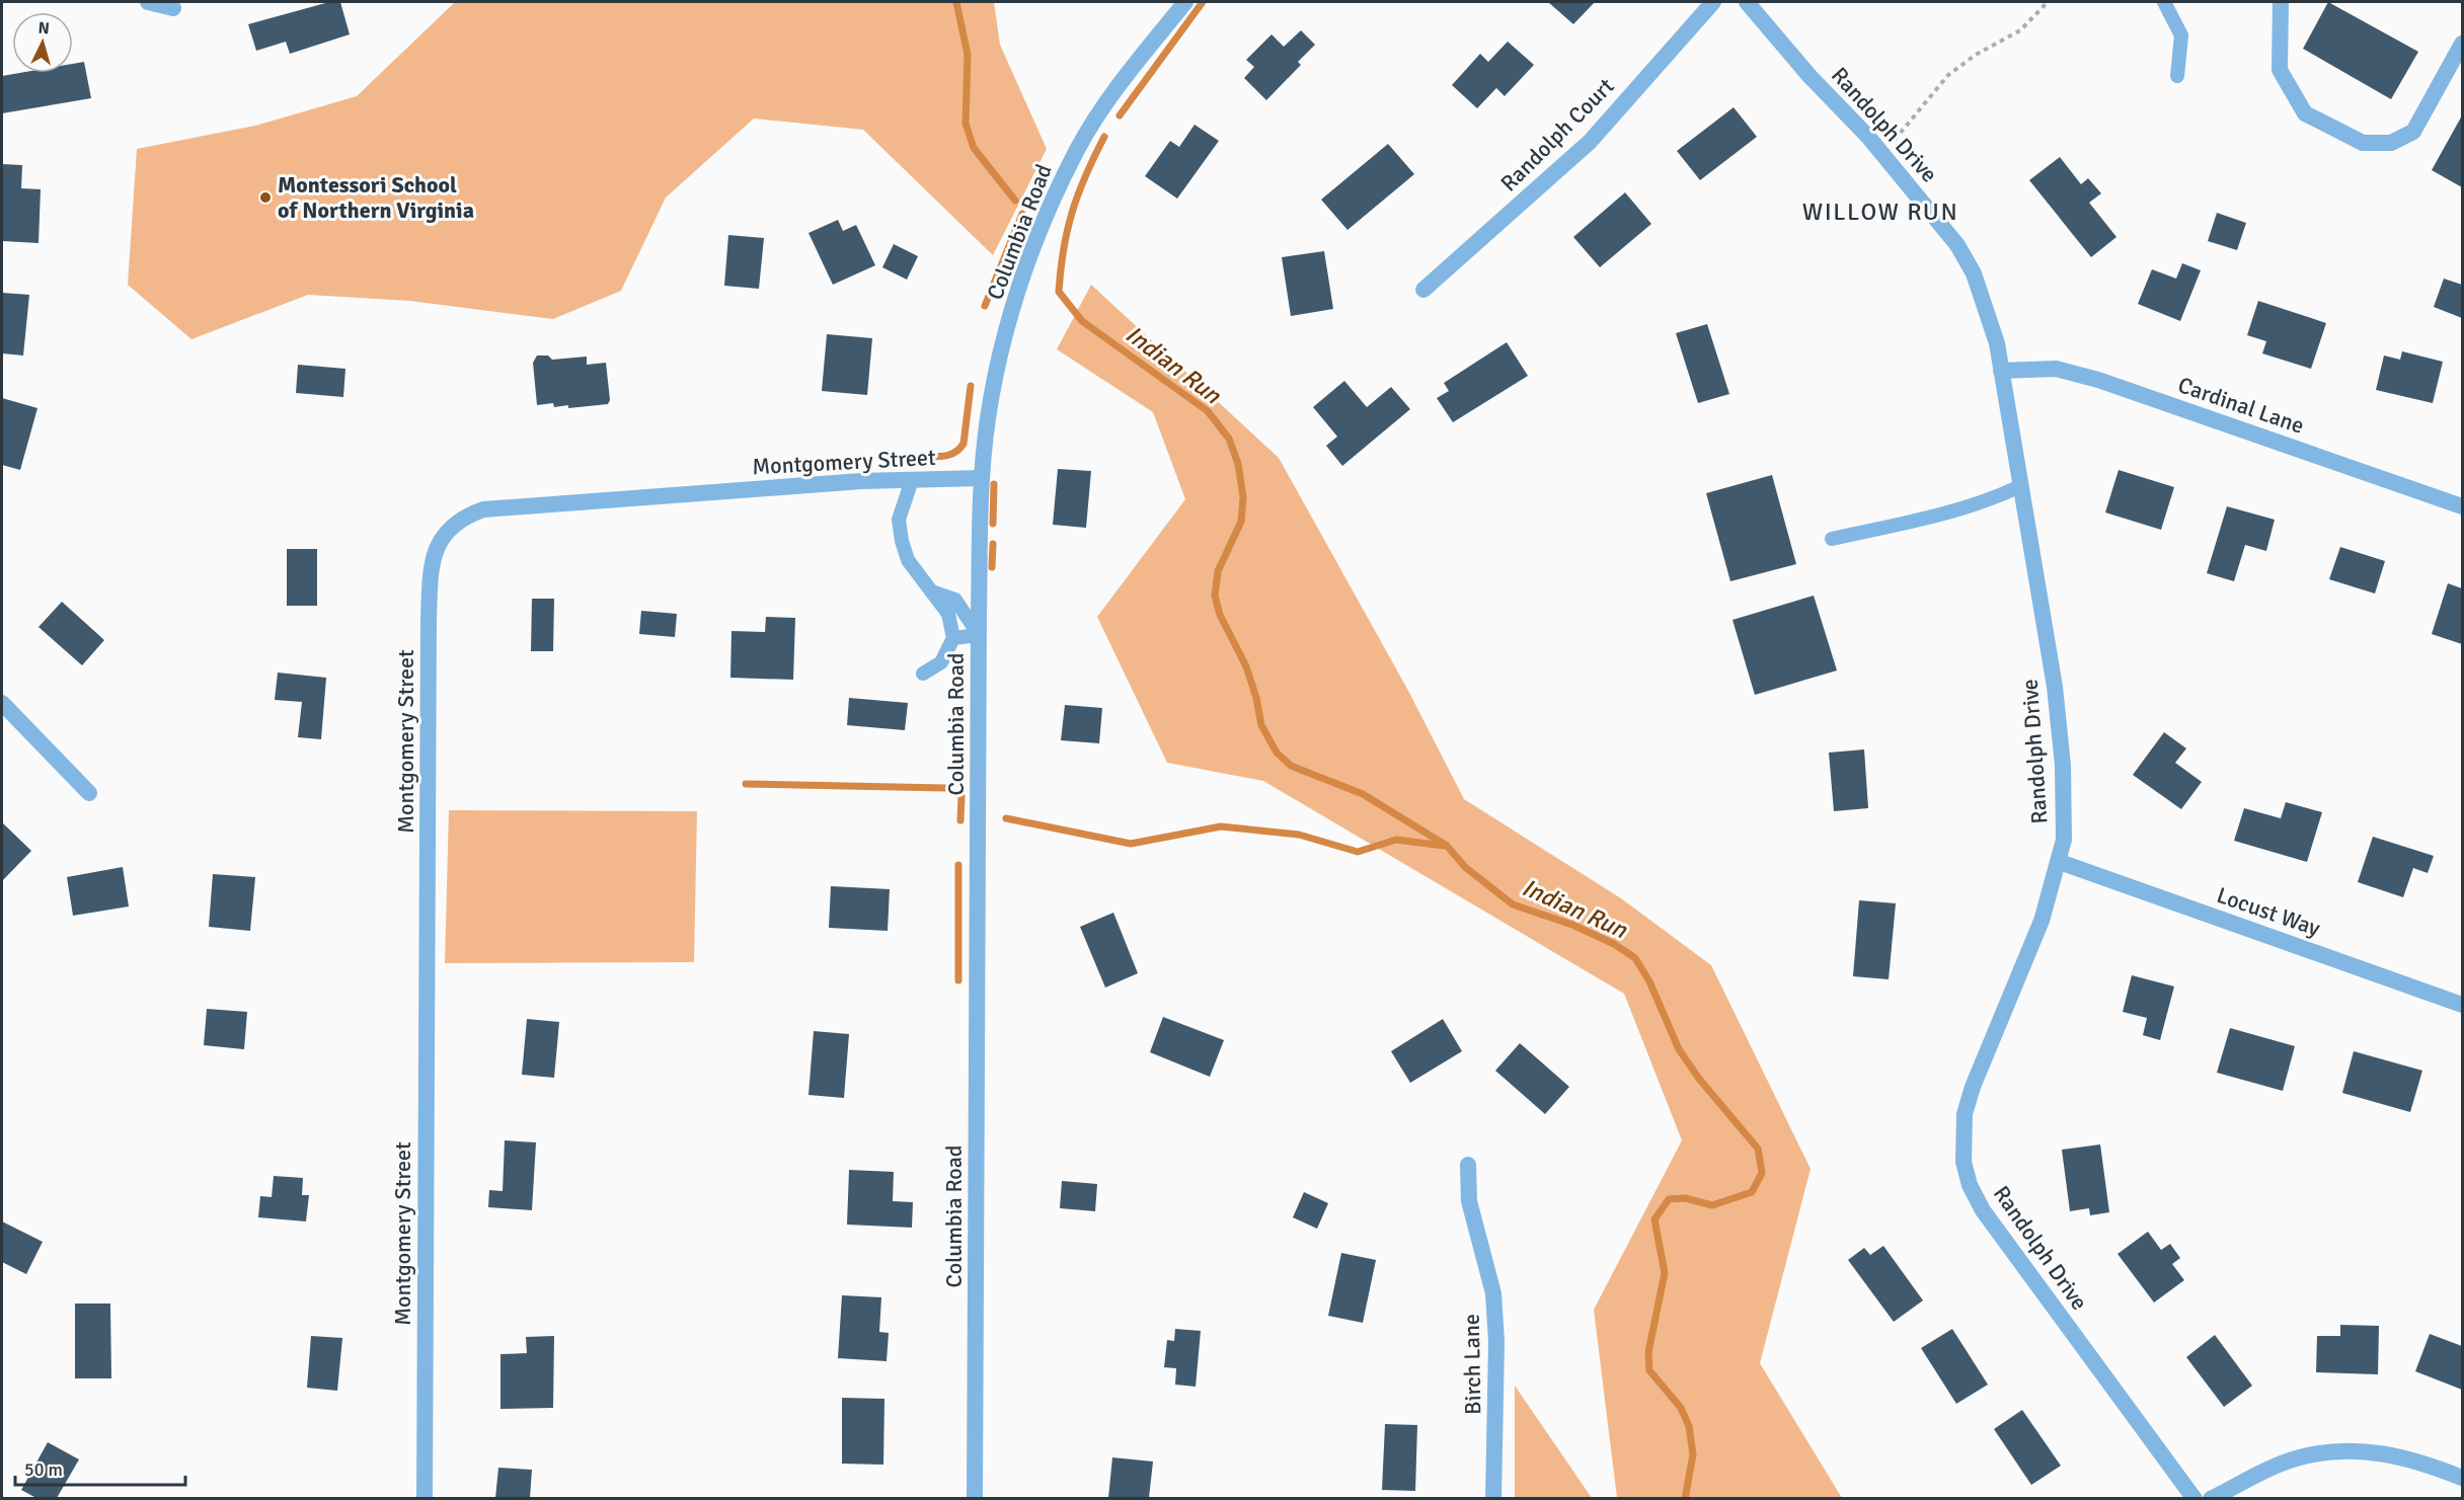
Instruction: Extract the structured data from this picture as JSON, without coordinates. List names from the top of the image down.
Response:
{
  "streets": {
    "street": [
      "Randolph Drive",
      "Randolph Court",
      "Columbia Road",
      "Cardinal Lane",
      "Montgomery Street",
      "Locust Way",
      "Birch Lane"
    ]
  },
  "crossings": [
    ["Randolph Drive", "Cardinal Lane"],
    ["Randolph Drive", "Locust Way"],
    ["Columbia Road", "Montgomery Street"]
  ],
  "districts": ["WILLOW RUN"],
  "water": ["Indian Run"],
  "places": ["Montessori School of Northern Virginia"],
  "scale_bar": "50 m",
  "north": "top"
}
